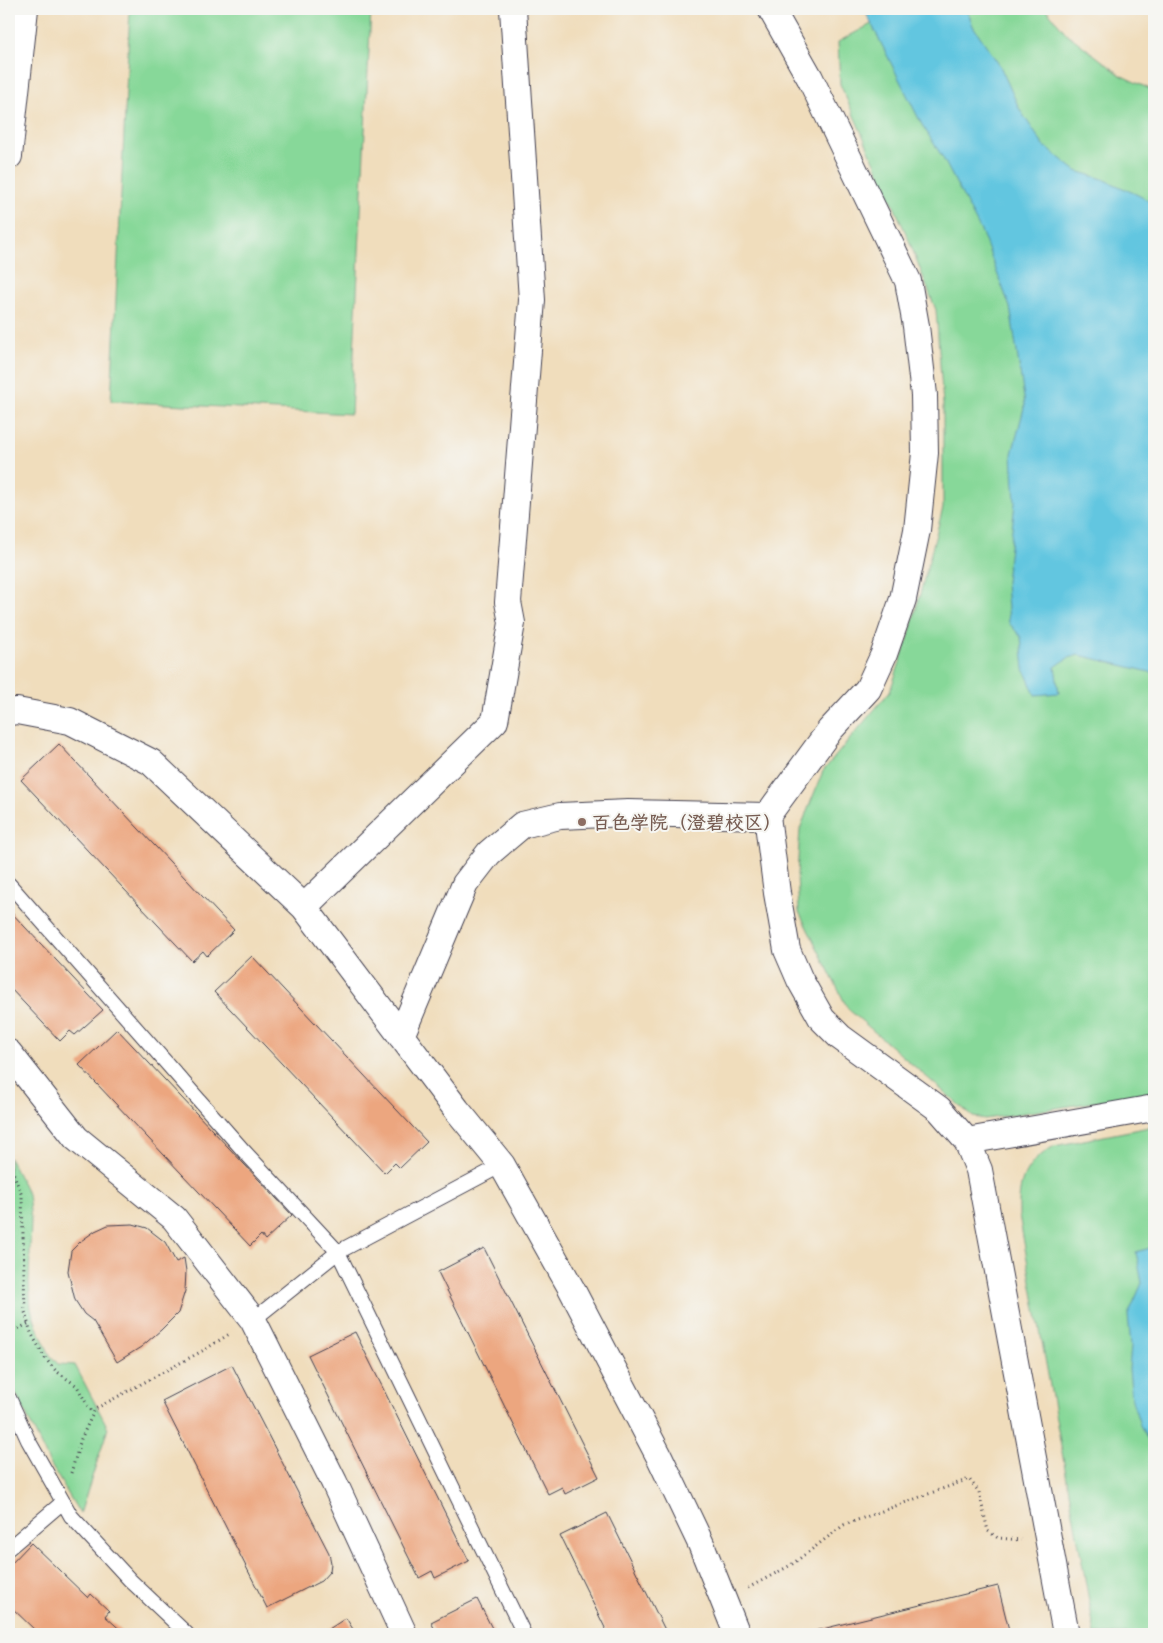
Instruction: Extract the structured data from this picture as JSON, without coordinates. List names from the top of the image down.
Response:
{
  "places": ["百色学院（澄碧校区）"]
}
